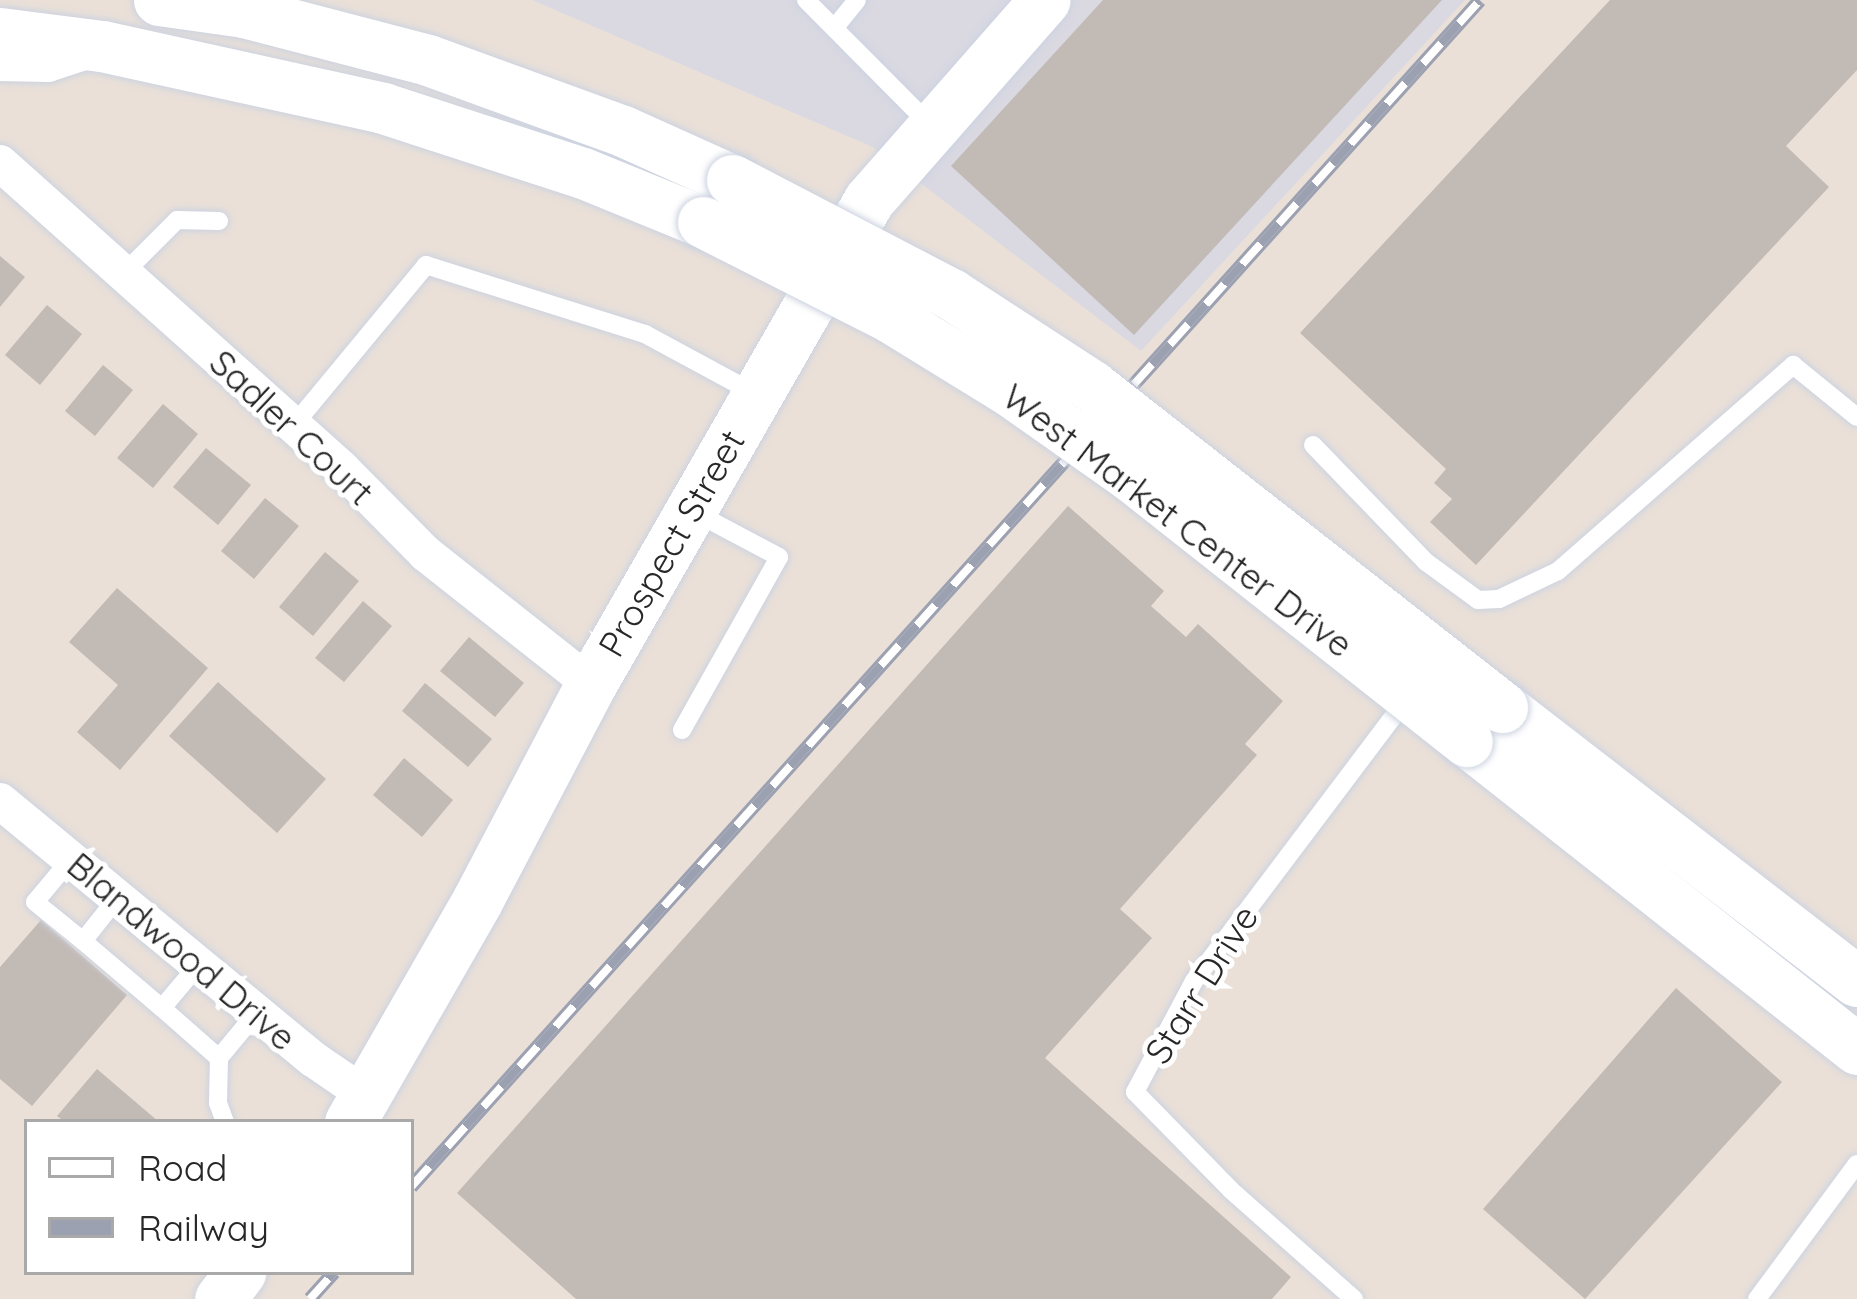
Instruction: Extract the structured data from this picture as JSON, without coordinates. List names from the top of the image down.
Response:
{
  "streets": {
    "main road": ["West Market Center Drive", "Prospect Street"],
    "street": ["Sadler Court", "Blandwood Drive"],
    "lane": ["Starr Drive"]
  },
  "crossings": [
    ["Sadler Court", "Prospect Street"],
    ["West Market Center Drive", "Starr Drive"],
    ["Prospect Street", "Blandwood Drive"]
  ],
  "legend": ["Road", "Railway"]
}
